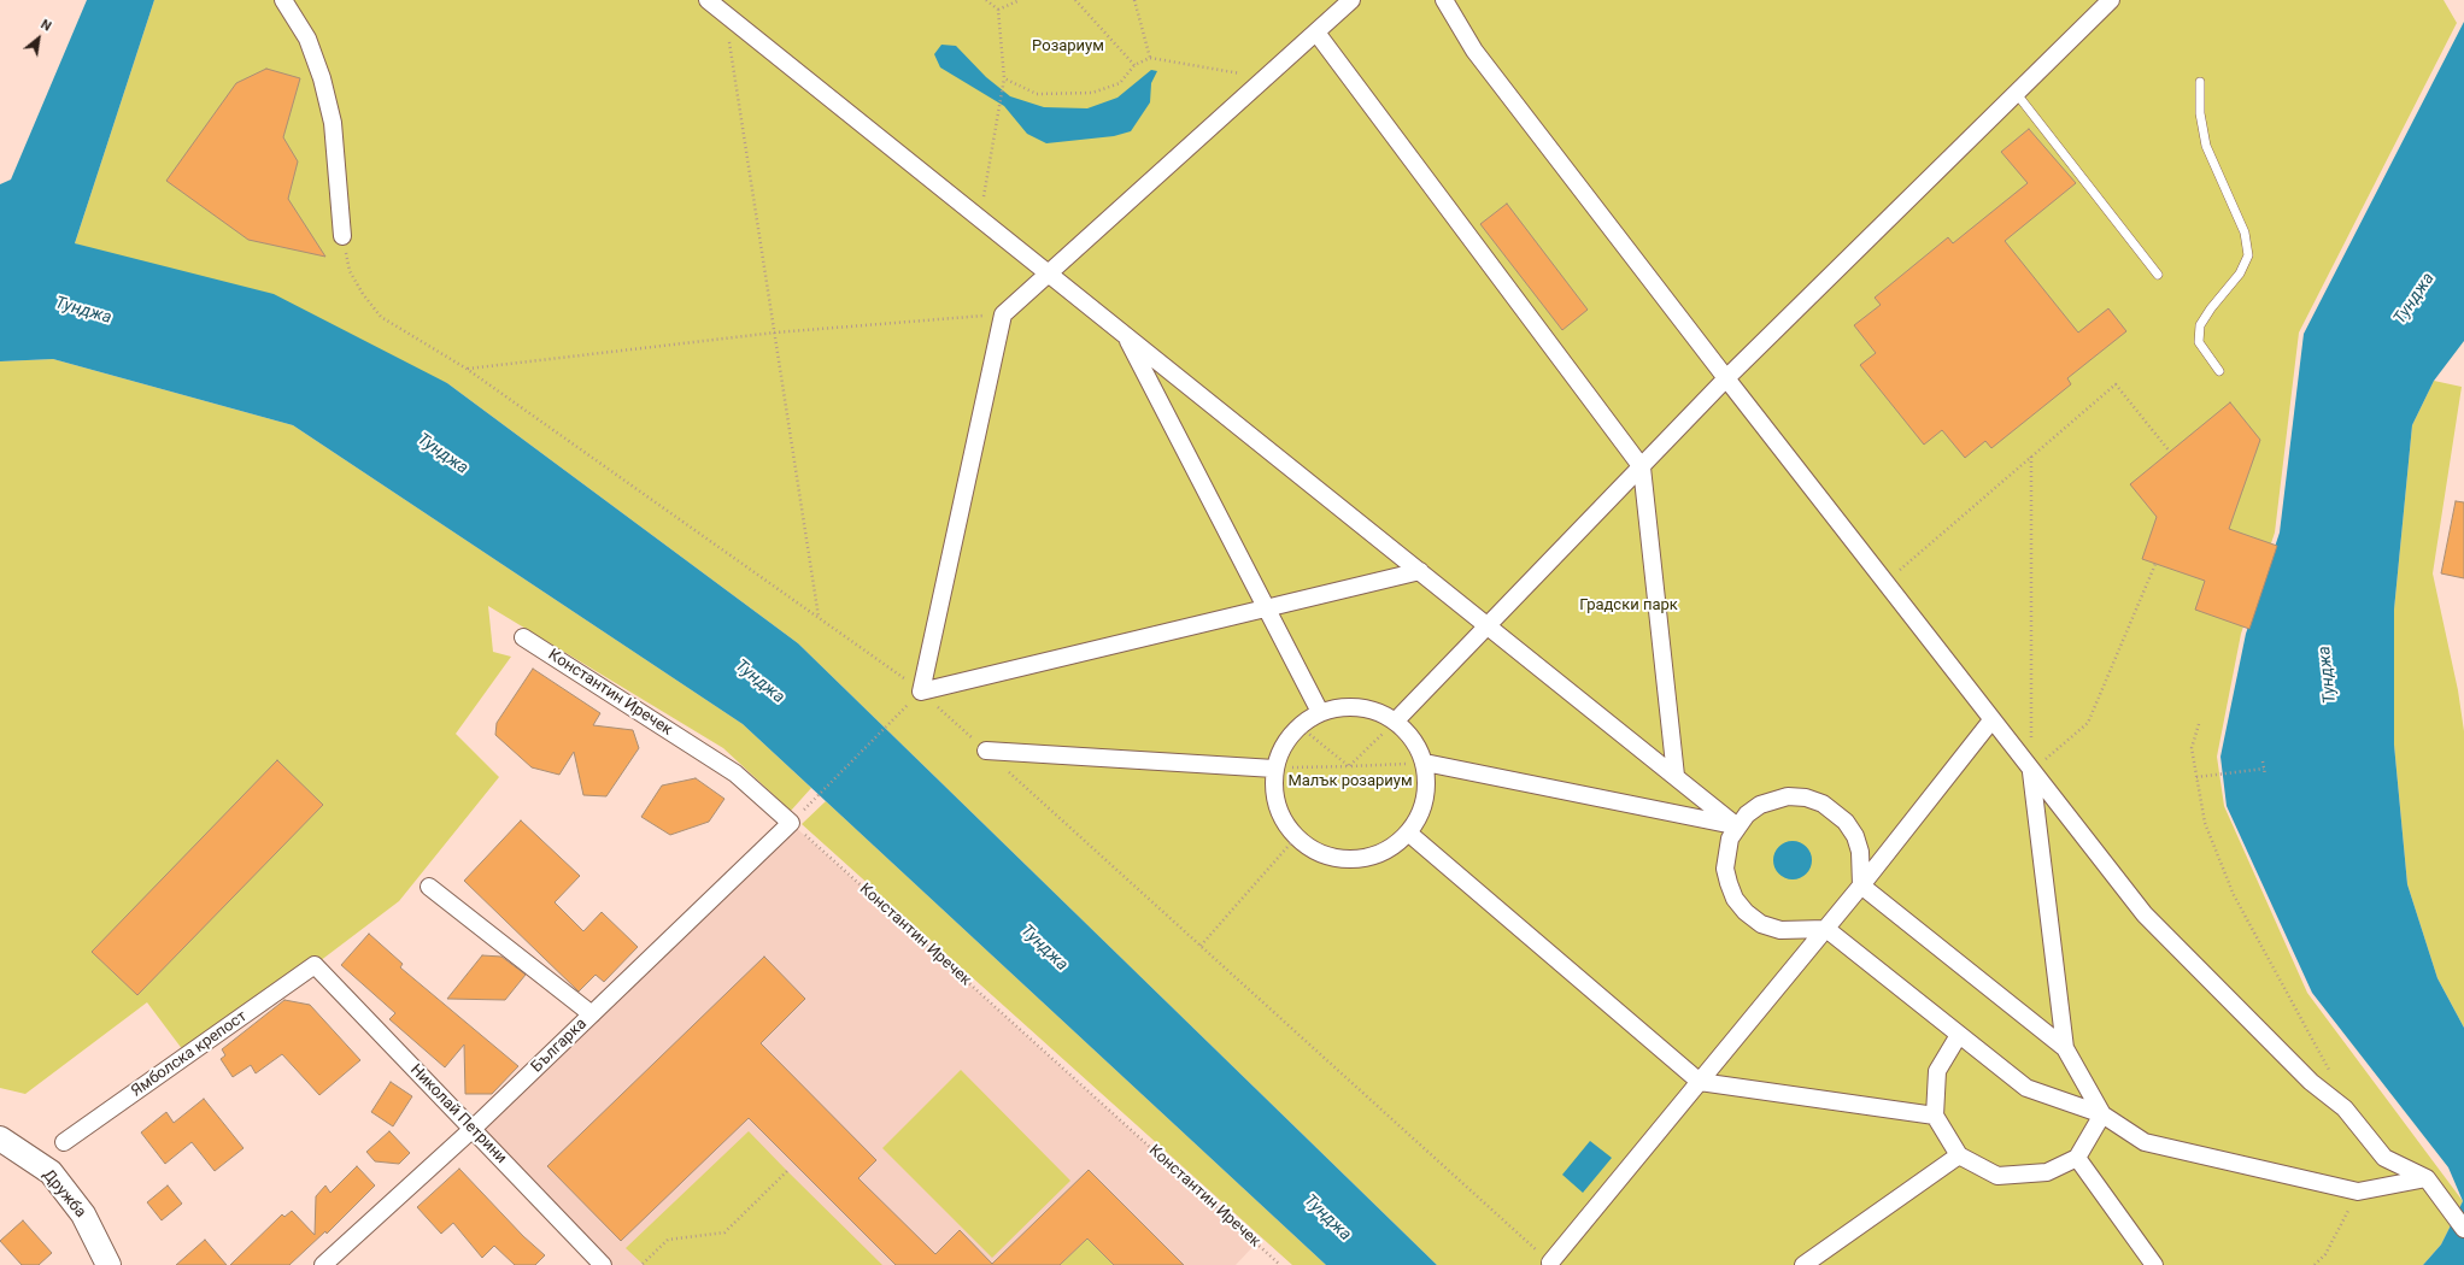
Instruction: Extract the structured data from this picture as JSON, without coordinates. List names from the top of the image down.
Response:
{
  "streets": {
    "street": [
      "Константин Иречек",
      "Българка",
      "Ямболска крепост",
      "Николай Петрини",
      "Дружба"
    ]
  },
  "crossings": [
    ["Константин Иречек", "Българка"],
    ["Българка", "Николай Петрини"],
    ["Ямболска крепост", "Николай Петрини"]
  ],
  "water": ["Тунджа"],
  "parks": ["Розариум", "Градски парк", "Малък розариум"],
  "north": "top right"
}
